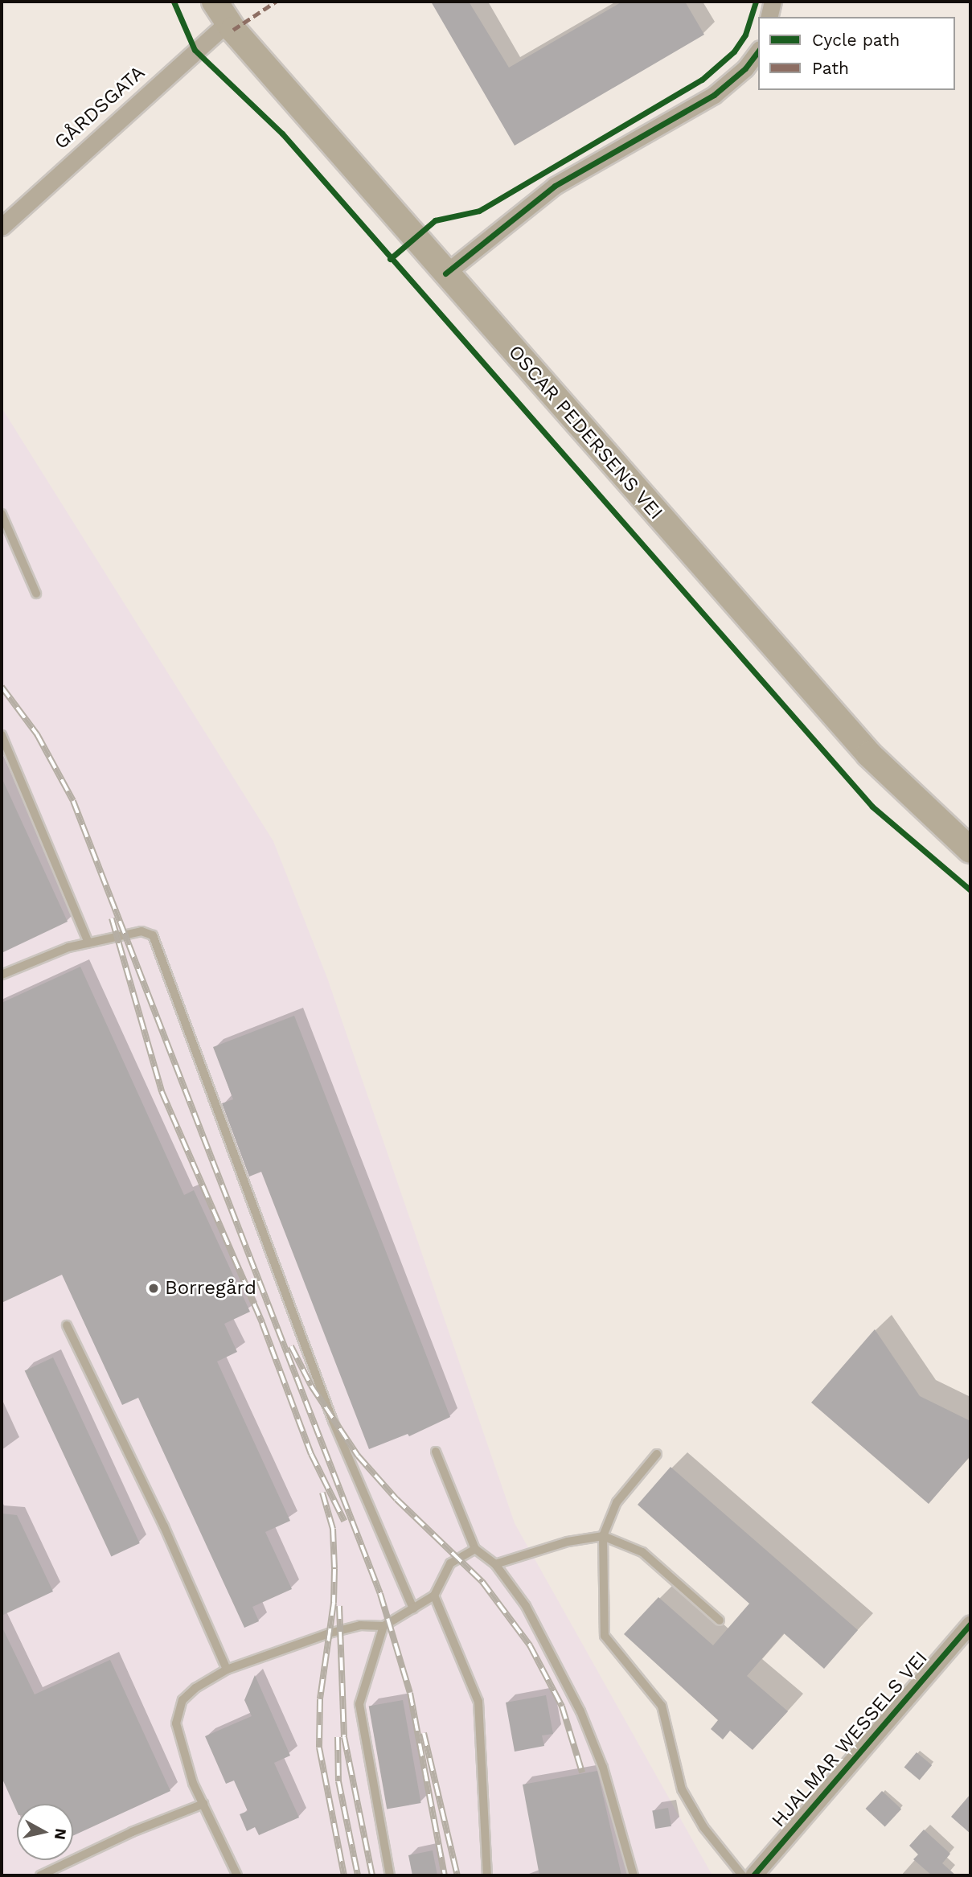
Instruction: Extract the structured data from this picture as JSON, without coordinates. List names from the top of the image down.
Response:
{
  "streets": {
    "main road": ["OSCAR PEDERSENS VEI"],
    "street": ["GÅRDSGATA", "HJALMAR WESSELS VEI"]
  },
  "crossings": [
    ["GÅRDSGATA", "OSCAR PEDERSENS VEI"]
  ],
  "places": ["Borregård"],
  "legend": ["Cycle path", "Path"],
  "north": "right"
}
